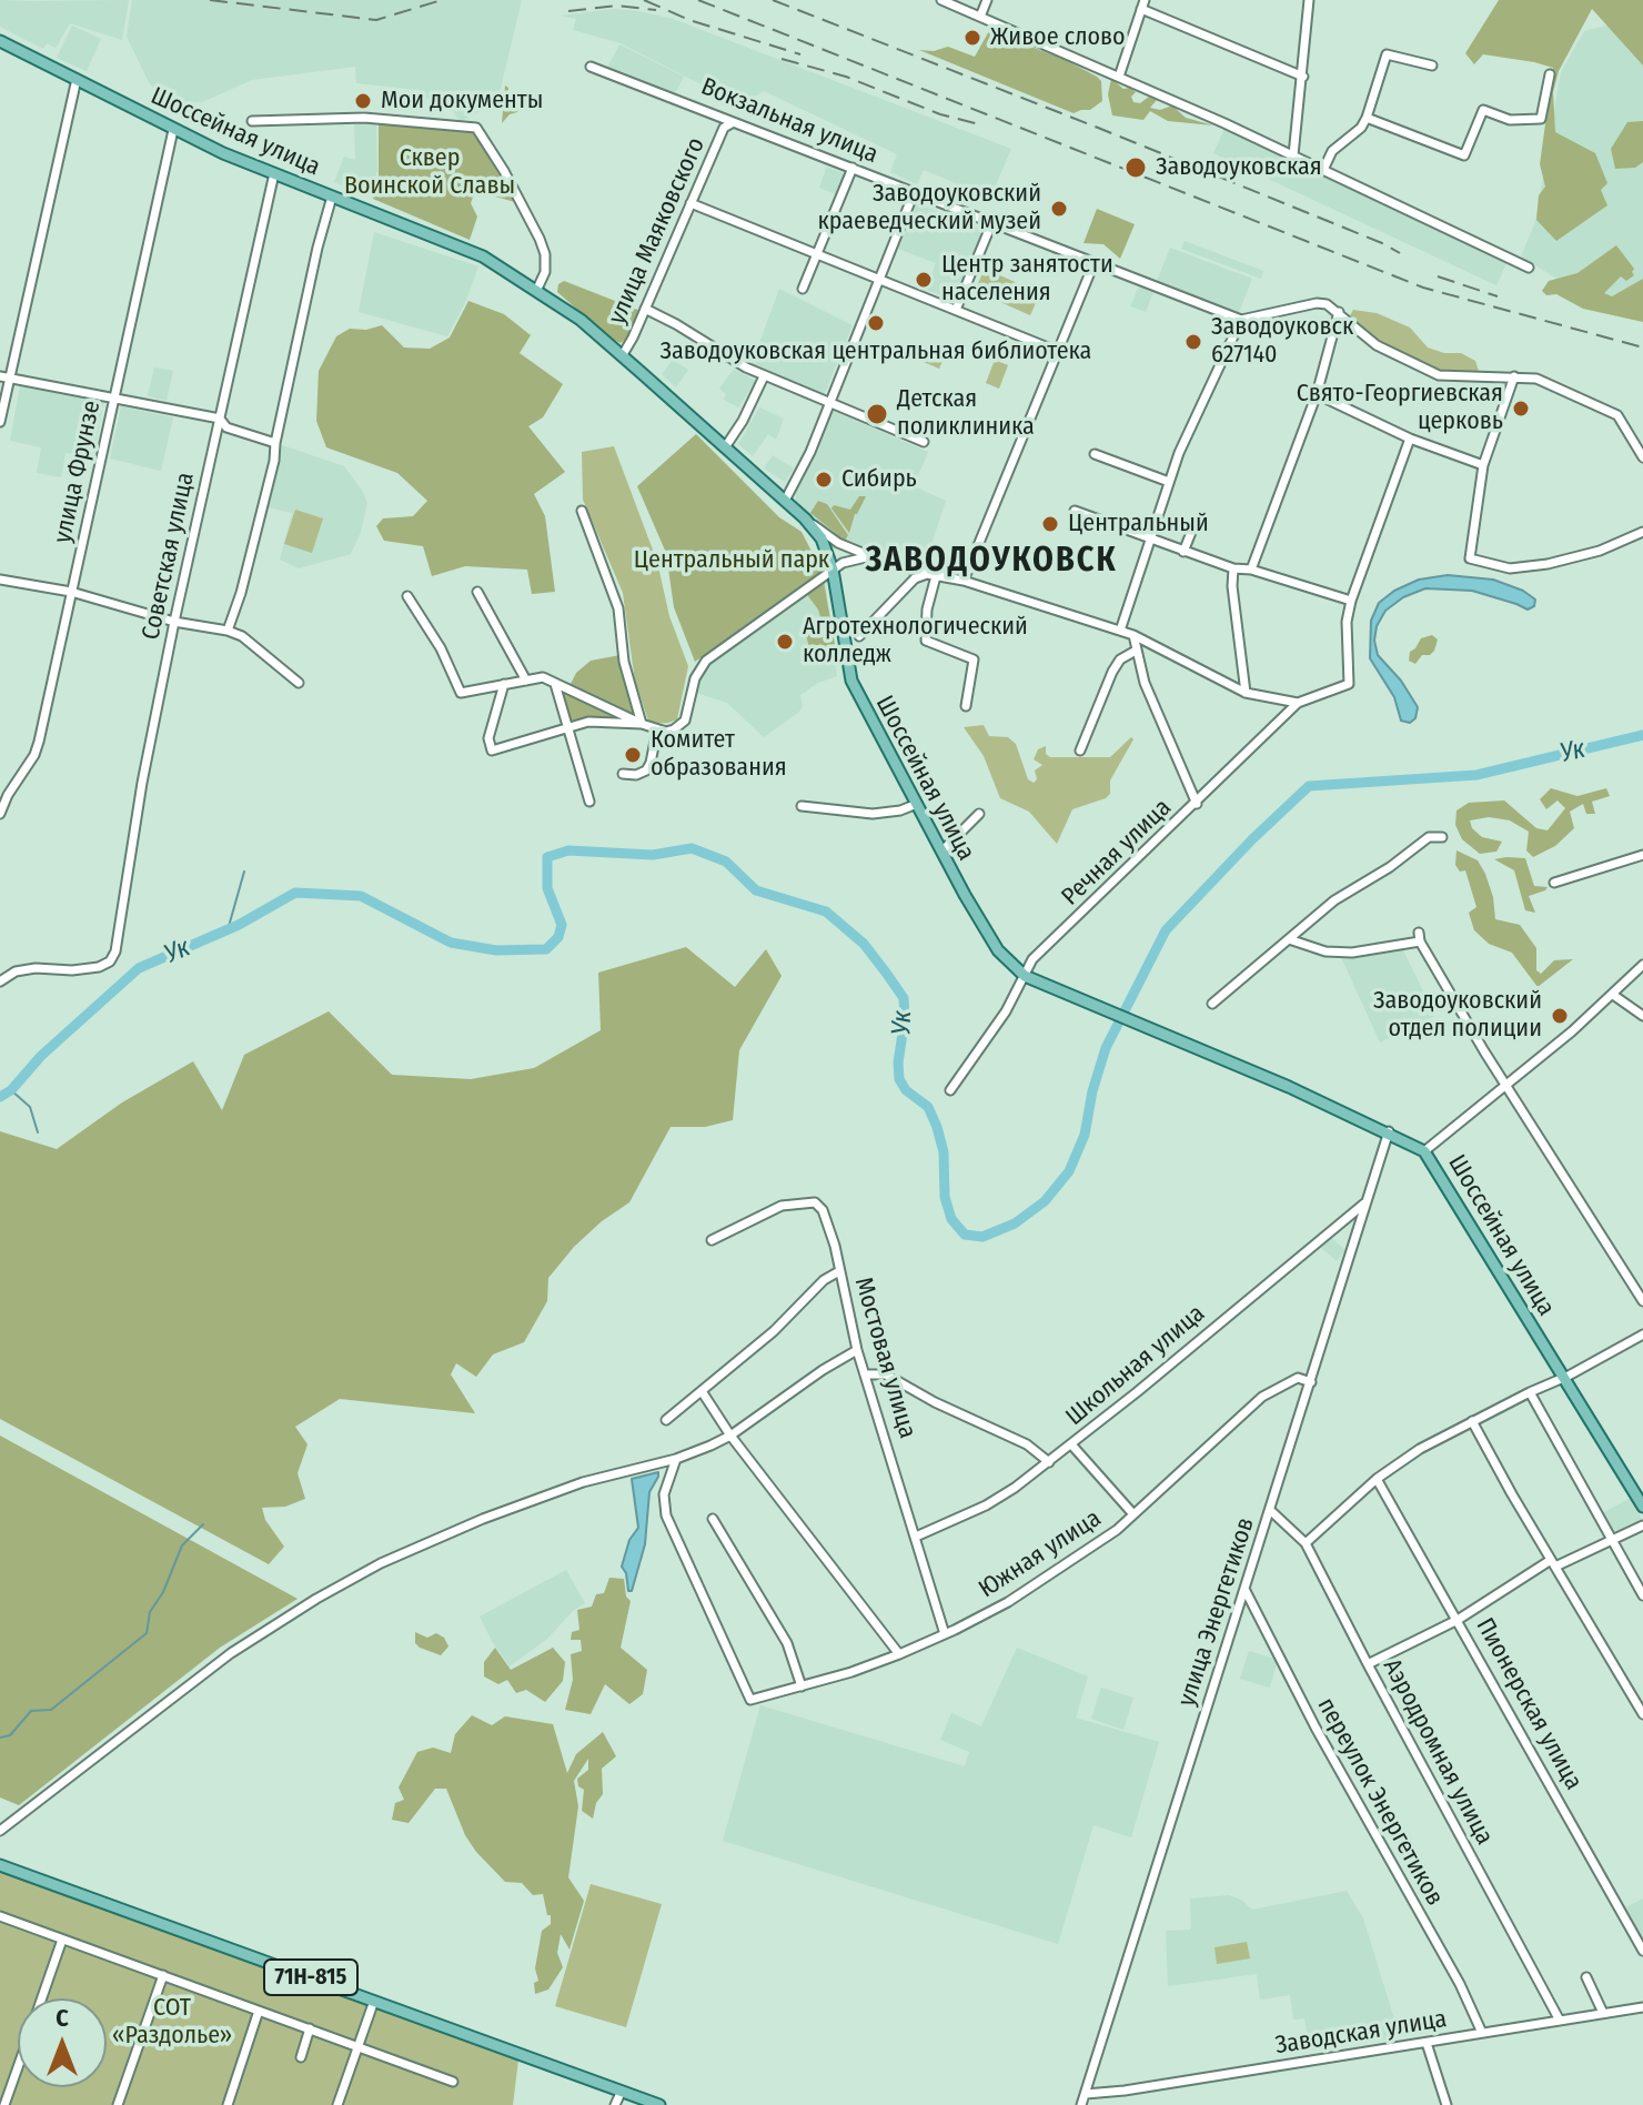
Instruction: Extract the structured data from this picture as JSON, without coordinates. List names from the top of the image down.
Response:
{
  "streets": {
    "main road": ["Шоссейная улица", "71Н-815"],
    "street": [
      "Вокзальная улица",
      "улица Маяковского",
      "улица Фрунзе",
      "Советская улица",
      "Речная улица",
      "Мостовая улица",
      "Школьная улица",
      "Южная улица",
      "улица Энергетиков",
      "Пионерская улица",
      "Аэродромная улица",
      "переулок Энергетиков",
      "Заводская улица"
    ]
  },
  "crossings": [
    ["Вокзальная улица", "улица Маяковского"],
    ["Шоссейная улица", "улица Маяковского"],
    ["Шоссейная улица", "улица Фрунзе"],
    ["Шоссейная улица", "Советская улица"],
    ["Шоссейная улица", "Речная улица"],
    ["Шоссейная улица", "улица Энергетиков"],
    ["Мостовая улица", "Школьная улица"],
    ["Мостовая улица", "Южная улица"],
    ["Школьная улица", "улица Энергетиков"],
    ["Южная улица", "улица Энергетиков"],
    ["улица Энергетиков", "Аэродромная улица"],
    ["улица Энергетиков", "переулок Энергетиков"],
    ["улица Энергетиков", "Заводская улица"],
    ["Аэродромная улица", "Заводская улица"],
    ["переулок Энергетиков", "Заводская улица"]
  ],
  "districts": ["ЗАВОДОУКОВСК"],
  "water": ["Ук"],
  "parks": ["Сквер Воинской Славы", "Центральный парк", "СОТ «Раздолье»"],
  "places": [
    "Живое слово",
    "Мои документы",
    "Заводоуковская",
    "Заводоуковский краеведческий музей",
    "Центр занятости населения",
    "Заводоуковская центральная библиотека",
    "Заводоуковск 627140",
    "Свято-Георгиевская церковь",
    "Детская поликлиника",
    "Сибирь",
    "Центральный",
    "Агротехнологический колледж",
    "Комитет образования",
    "Заводоуковский отдел полиции"
  ],
  "north": "top"
}
